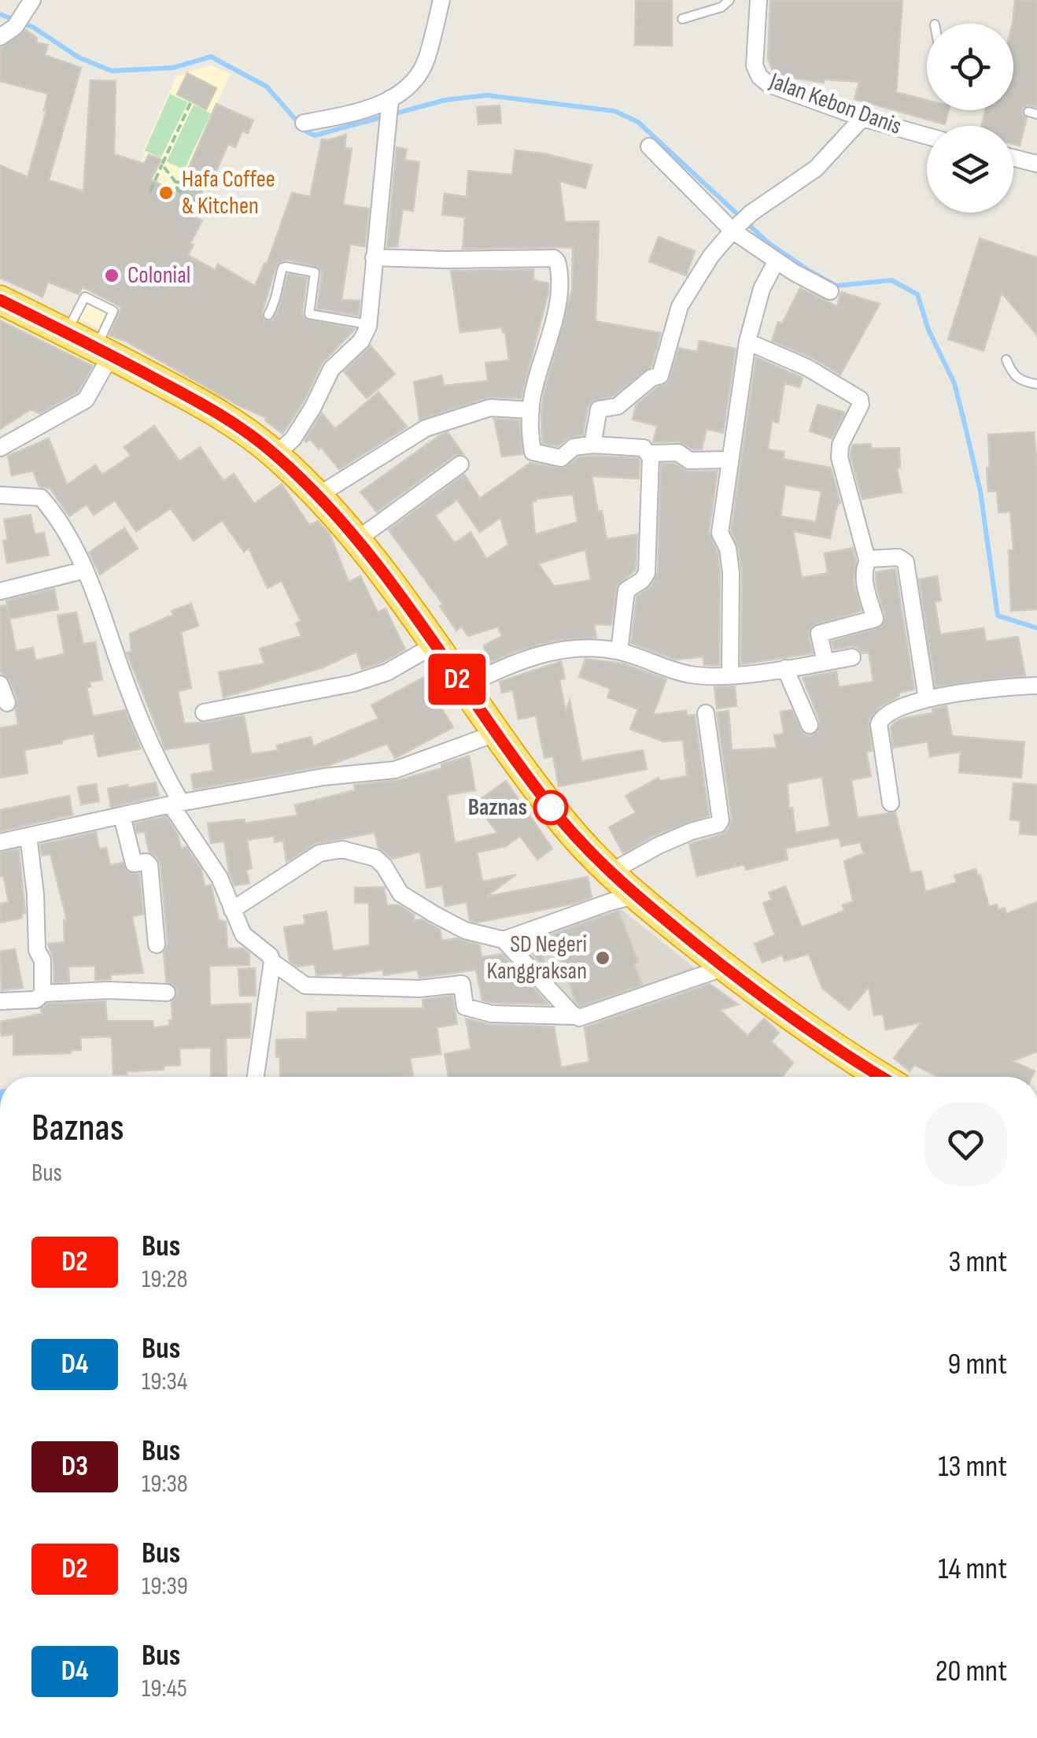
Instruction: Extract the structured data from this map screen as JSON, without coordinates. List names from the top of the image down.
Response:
{
  "streets": {
    "street": ["Jalan Kebon Danis"]
  },
  "places": [
    "Hafa Coffee & Kitchen",
    "Colonial",
    "Baznas",
    "SD Negeri Kanggraksan"
  ],
  "lines": ["bus line D2"],
  "page": {
    "on_map": "D2",
    "heading": ["Baznas", "Bus"],
    "list": [
      {
        "mark": "D2",
        "name": "Bus",
        "note": "19:28",
        "value": "3 mnt"
      },
      {
        "mark": "D4",
        "name": "Bus",
        "note": "19:34",
        "value": "9 mnt"
      },
      {
        "mark": "D3",
        "name": "Bus",
        "note": "19:38",
        "value": "13 mnt"
      },
      {
        "mark": "D2",
        "name": "Bus",
        "note": "19:39",
        "value": "14 mnt"
      },
      {
        "mark": "D4",
        "name": "Bus",
        "note": "19:45",
        "value": "20 mnt"
      }
    ]
  }
}
